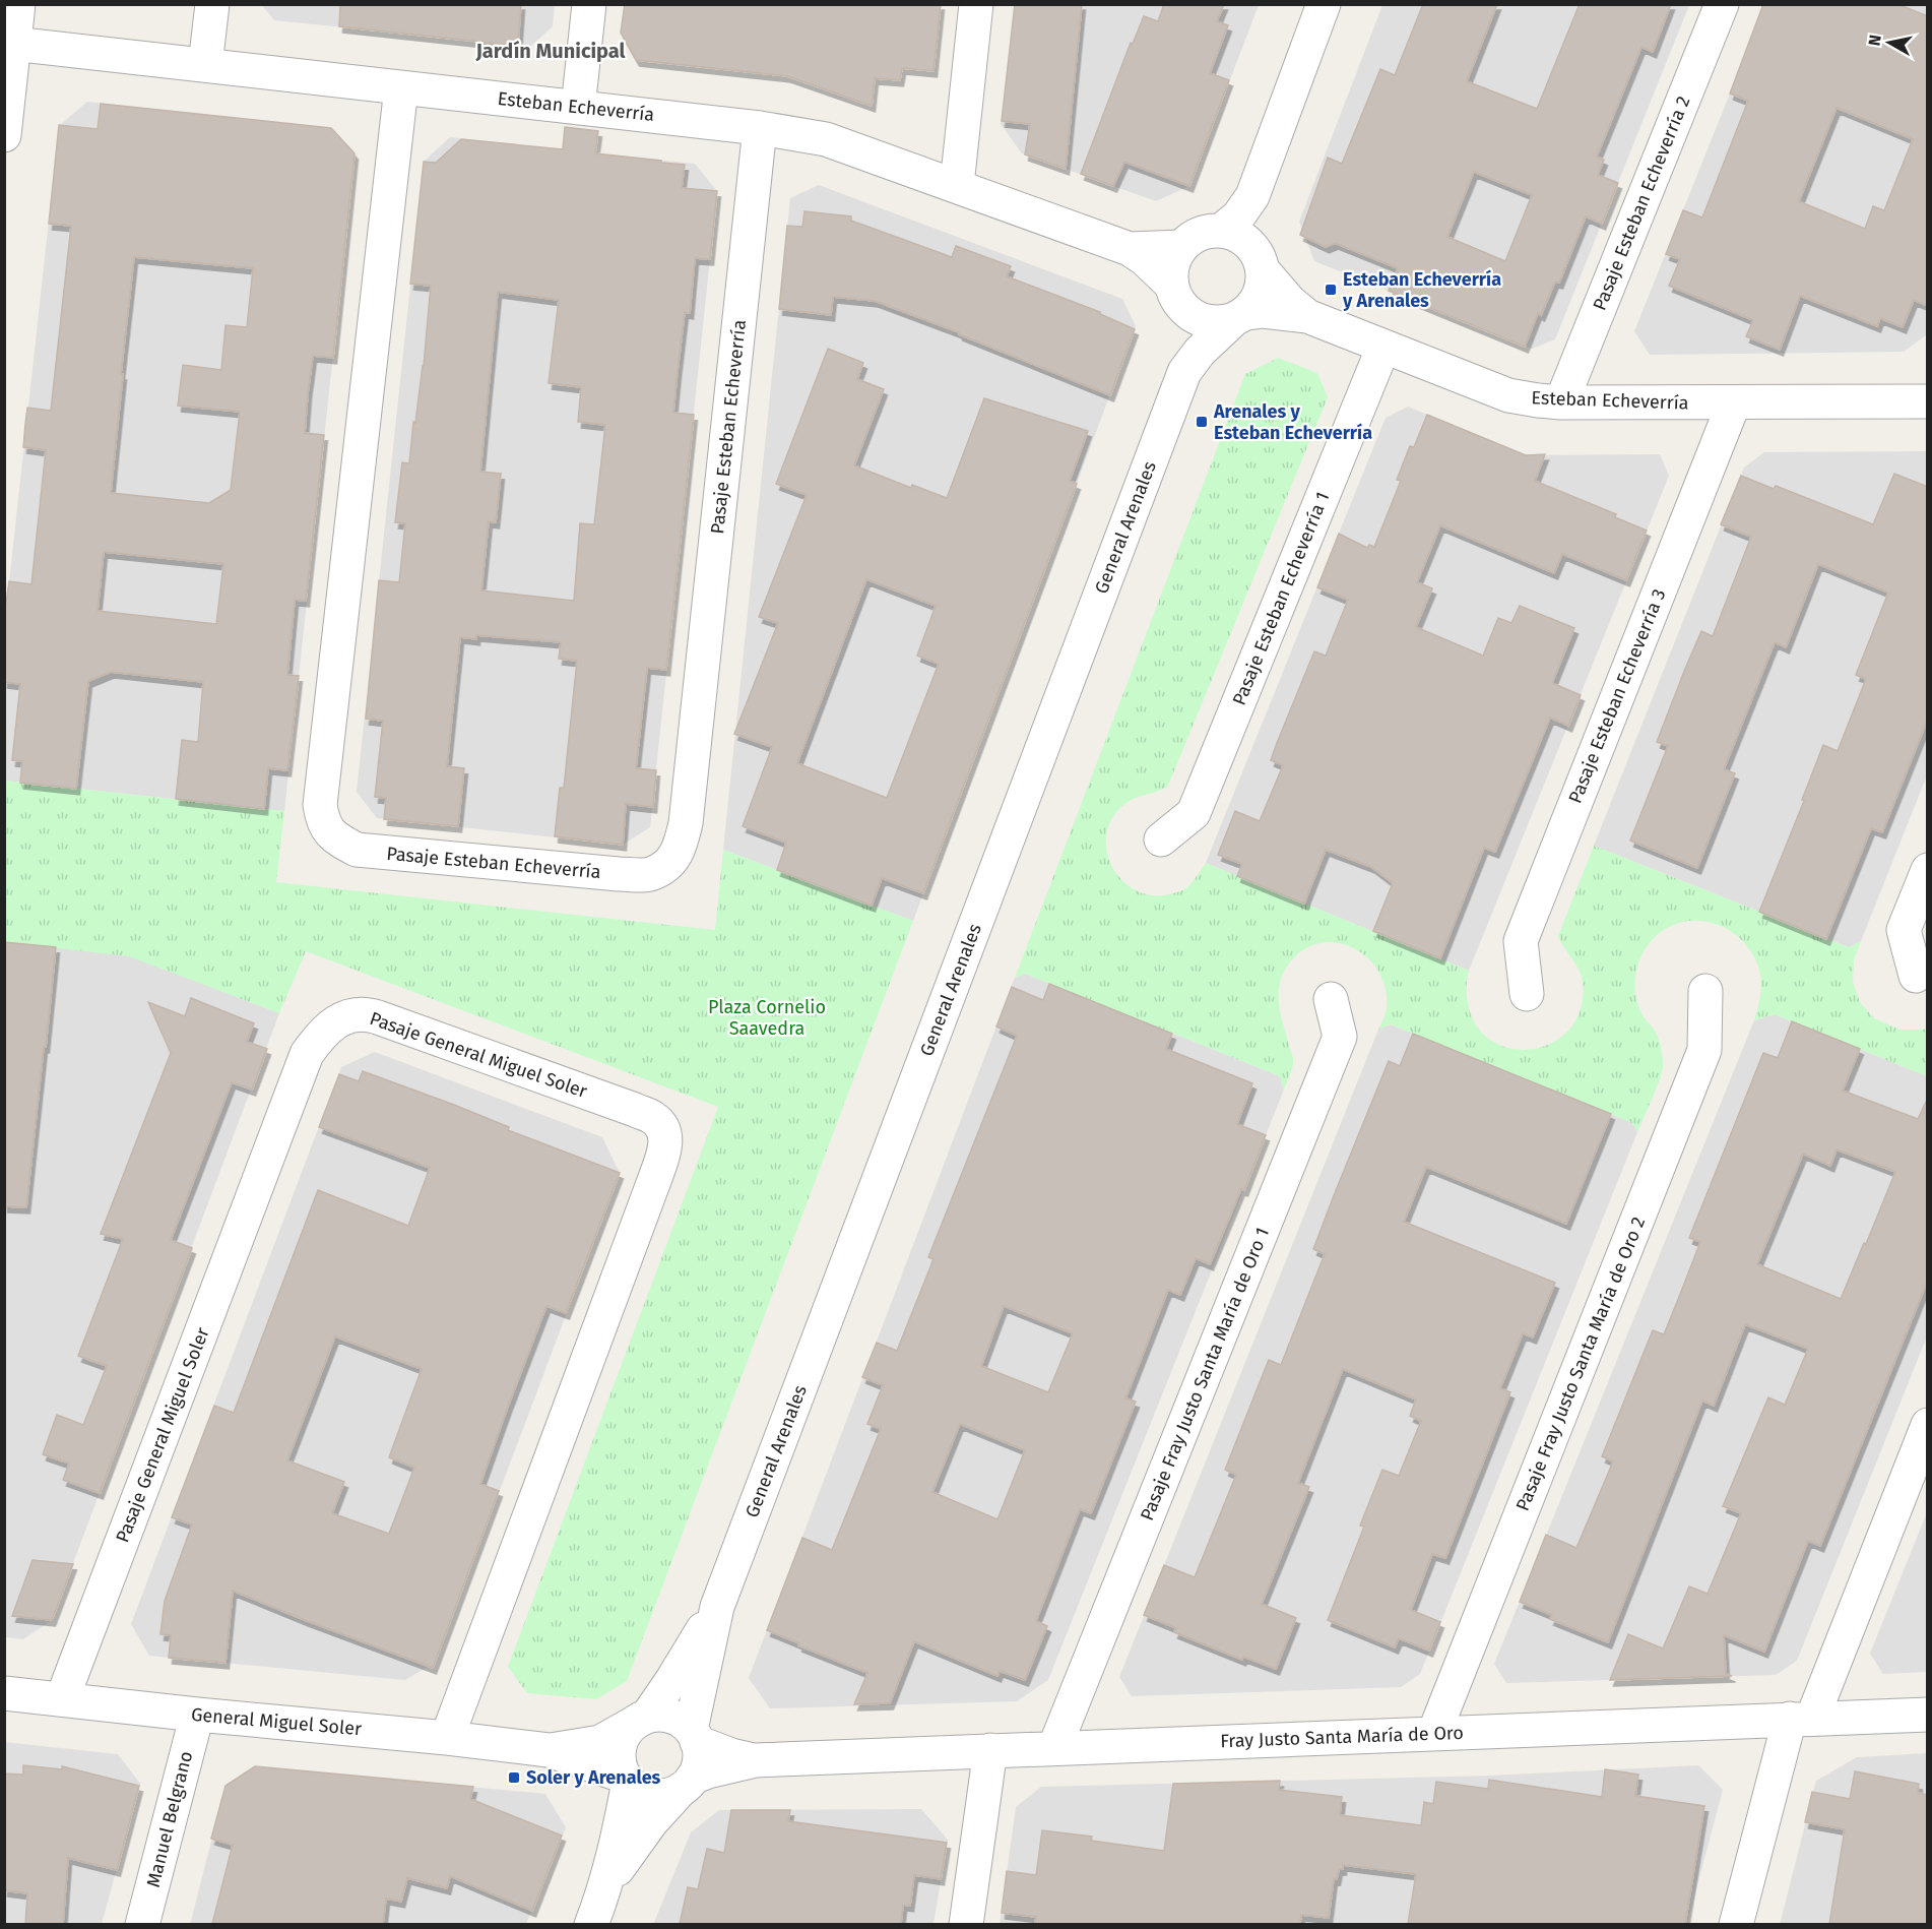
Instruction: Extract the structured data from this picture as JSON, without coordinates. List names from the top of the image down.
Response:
{
  "streets": {
    "street": [
      "Esteban Echeverría",
      "Pasaje Esteban Echeverría 2",
      "Pasaje Esteban Echeverría",
      "General Arenales",
      "Pasaje Esteban Echeverría 1",
      "Pasaje Esteban Echeverría 3",
      "Pasaje General Miguel Soler",
      "Pasaje Fray Justo Santa María de Oro 2",
      "Pasaje Fray Justo Santa María de Oro 1",
      "General Miguel Soler",
      "Fray Justo Santa María de Oro",
      "Manuel Belgrano"
    ]
  },
  "crossings": [
    ["Esteban Echeverría", "Pasaje Esteban Echeverría 2"],
    ["Esteban Echeverría", "Pasaje Esteban Echeverría"],
    ["Esteban Echeverría", "General Arenales"],
    ["Esteban Echeverría", "Pasaje Esteban Echeverría 1"],
    ["Esteban Echeverría", "Pasaje Esteban Echeverría 3"],
    ["General Arenales", "General Miguel Soler"],
    ["General Arenales", "Fray Justo Santa María de Oro"],
    ["Pasaje General Miguel Soler", "General Miguel Soler"],
    ["Pasaje Fray Justo Santa María de Oro 2", "Fray Justo Santa María de Oro"],
    ["Pasaje Fray Justo Santa María de Oro 1", "Fray Justo Santa María de Oro"],
    ["General Miguel Soler", "Fray Justo Santa María de Oro"],
    ["General Miguel Soler", "Manuel Belgrano"]
  ],
  "districts": ["Jardín Municipal"],
  "parks": ["Plaza Cornelio Saavedra"],
  "places": {
    "transit": ["Esteban Echeverría y Arenales", "Arenales y Esteban Echeverría", "Soler y Arenales"]
  },
  "north": "left"
}
